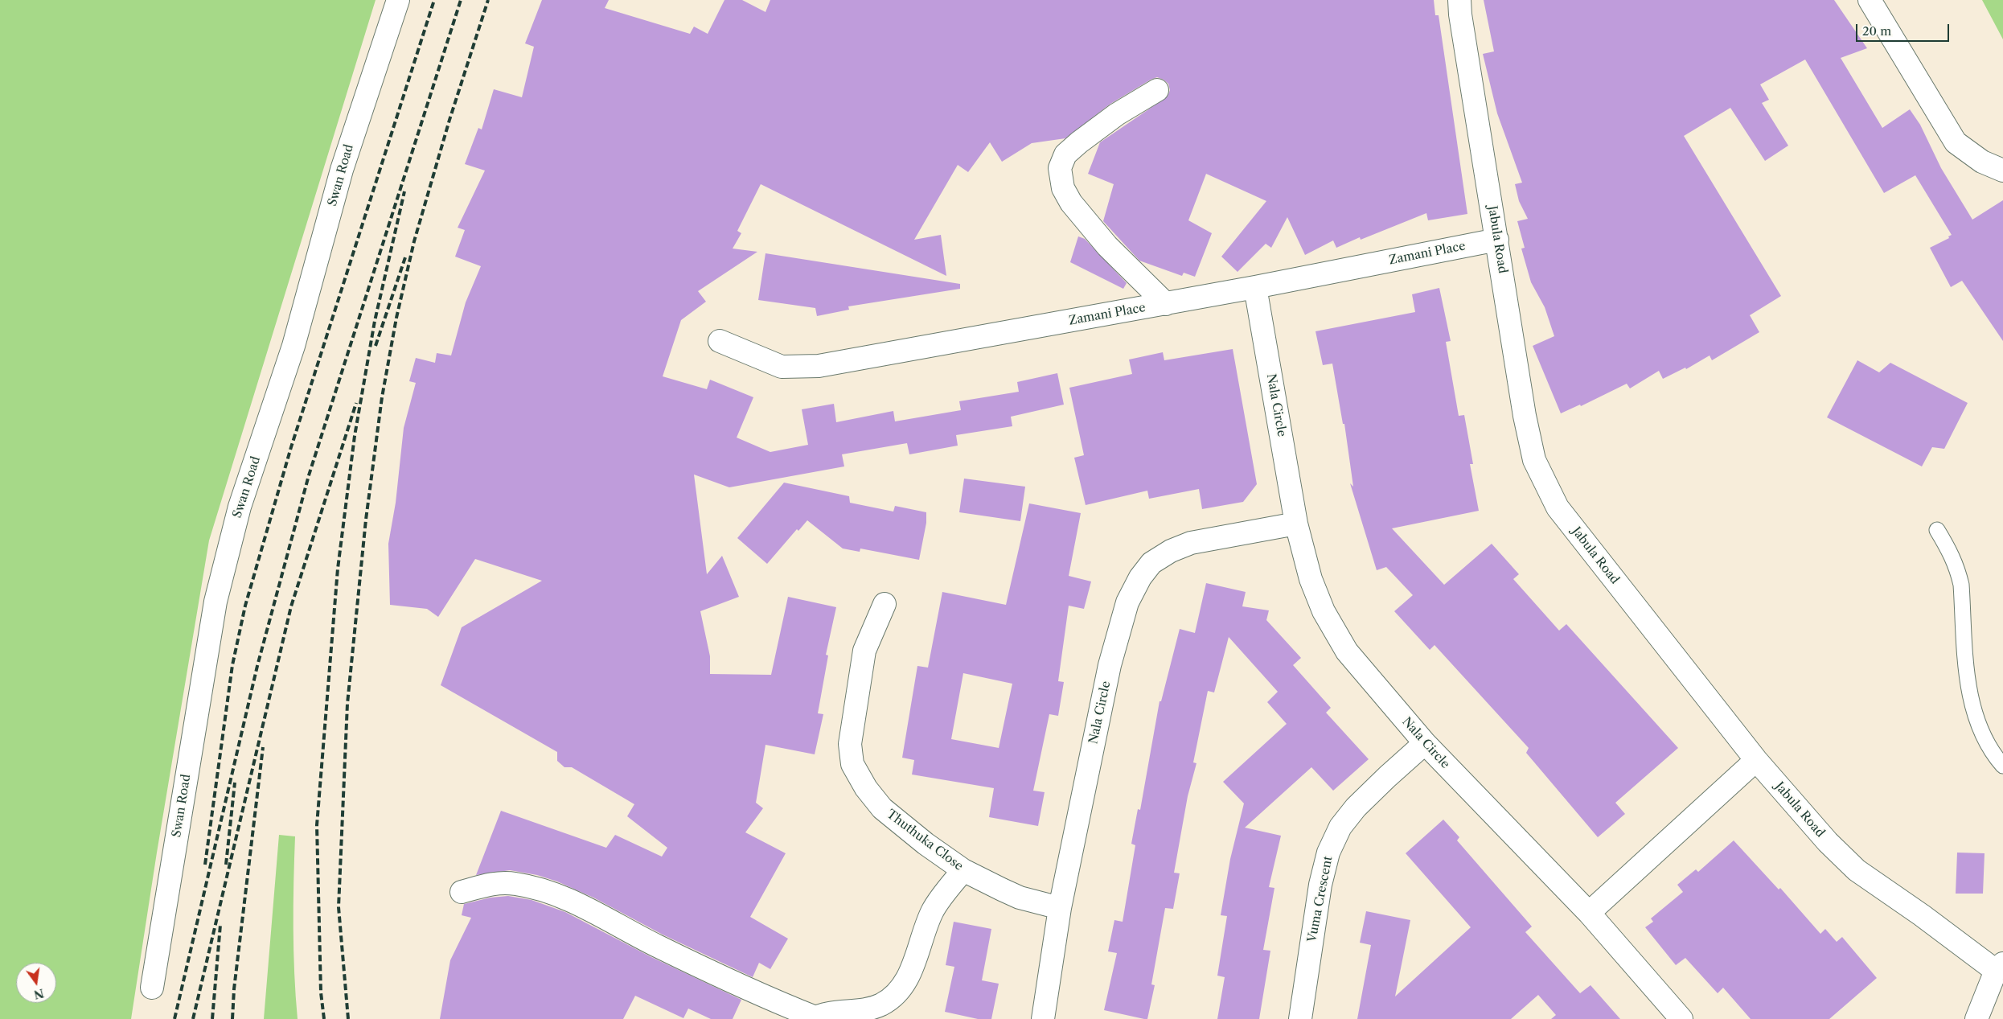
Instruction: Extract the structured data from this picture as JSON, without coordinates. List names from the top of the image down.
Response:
{
  "streets": {
    "street": [
      "Swan Road",
      "Jabula Road",
      "Zamani Place",
      "Nala Circle",
      "Thuthuka Close",
      "Vuma Crescent"
    ]
  },
  "crossings": [
    ["Jabula Road", "Zamani Place"],
    ["Zamani Place", "Nala Circle"],
    ["Nala Circle", "Thuthuka Close"],
    ["Nala Circle", "Vuma Crescent"]
  ],
  "scale_bar": "20 m",
  "north": "bottom"
}
